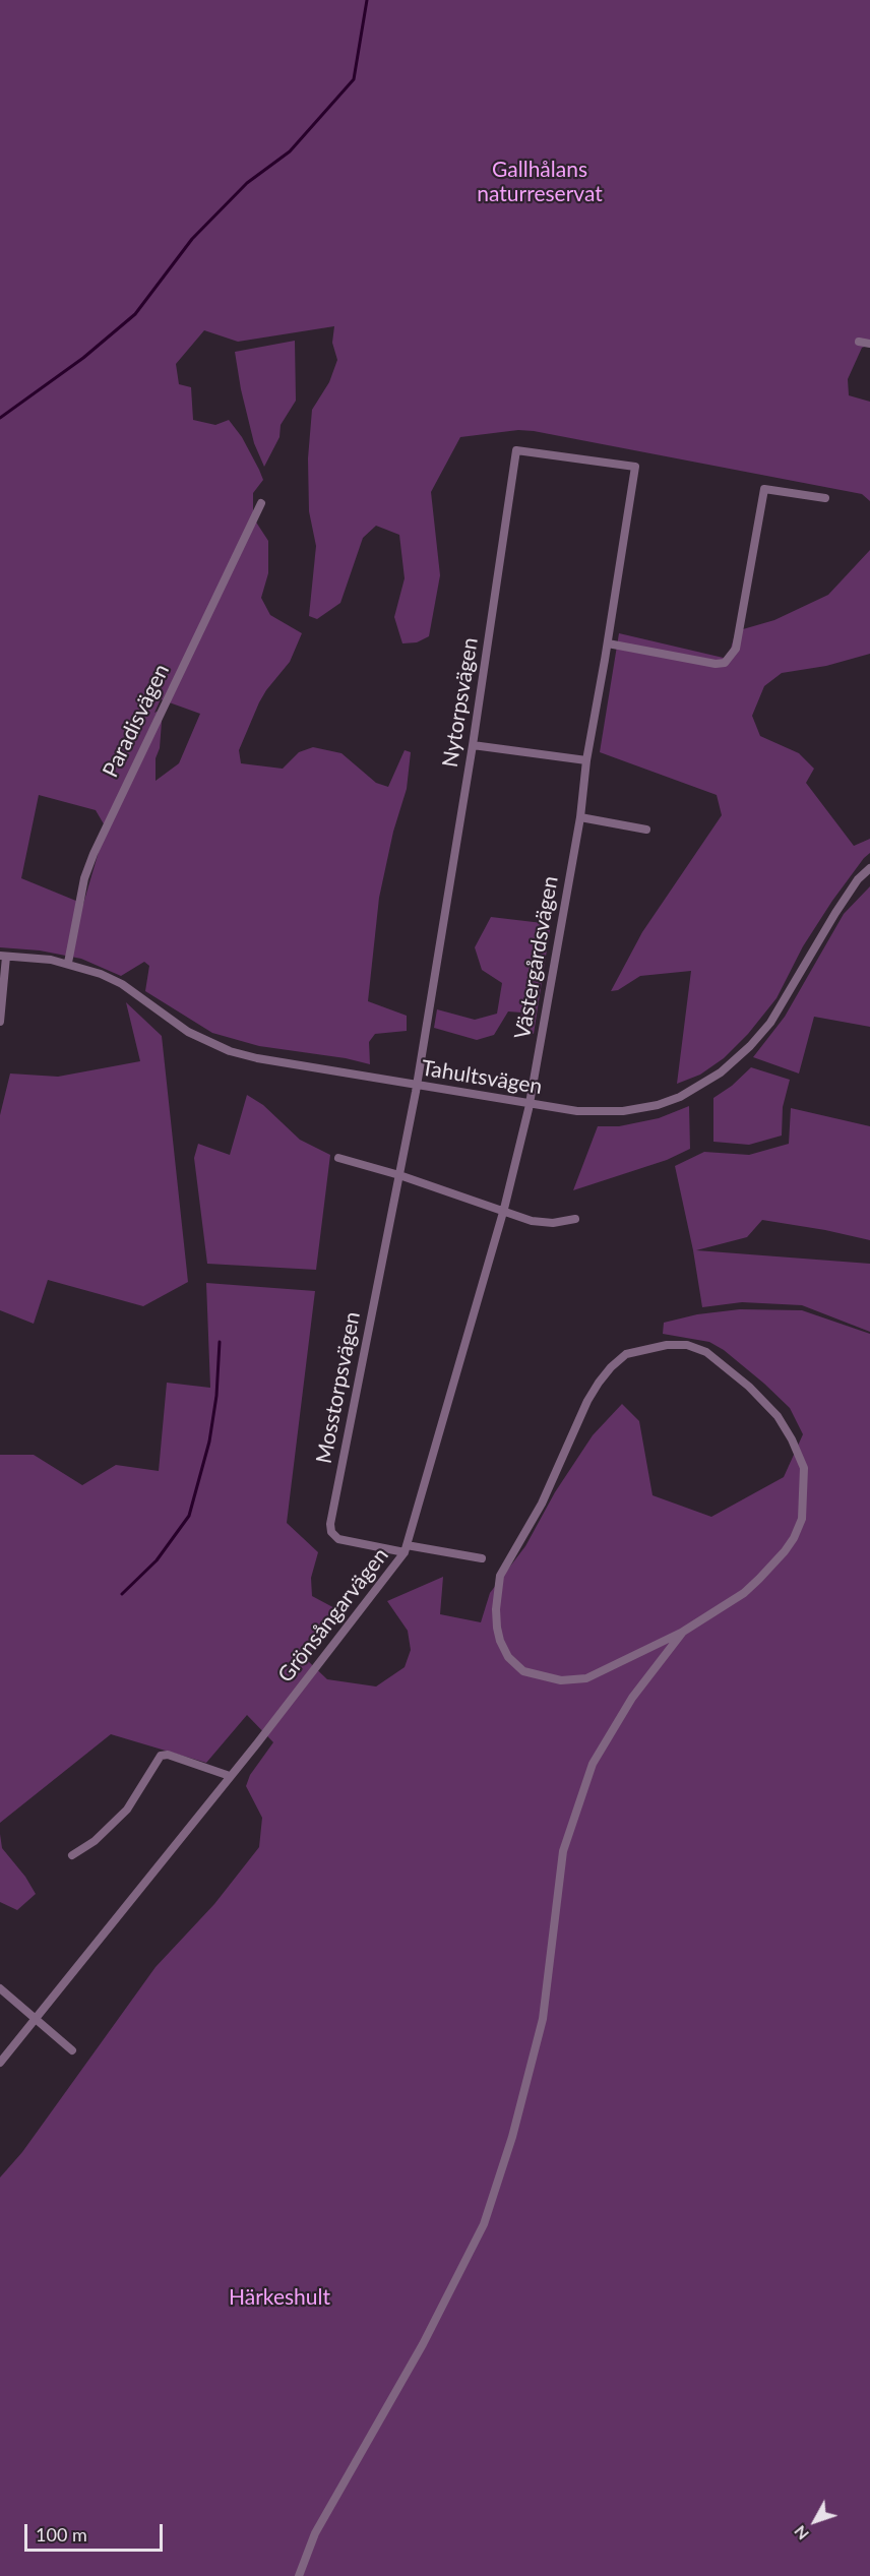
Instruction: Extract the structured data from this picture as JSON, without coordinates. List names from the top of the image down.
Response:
{
  "streets": {
    "street": [
      "Nytorpsvägen",
      "Paradisvägen",
      "Västergårdsvägen",
      "Tahultsvägen",
      "Mosstorpsvägen",
      "Grönsångarvägen"
    ]
  },
  "crossings": [
    ["Nytorpsvägen", "Västergårdsvägen"],
    ["Nytorpsvägen", "Tahultsvägen"],
    ["Nytorpsvägen", "Mosstorpsvägen"],
    ["Paradisvägen", "Tahultsvägen"],
    ["Västergårdsvägen", "Tahultsvägen"],
    ["Västergårdsvägen", "Grönsångarvägen"],
    ["Tahultsvägen", "Mosstorpsvägen"],
    ["Tahultsvägen", "Grönsångarvägen"],
    ["Mosstorpsvägen", "Grönsångarvägen"]
  ],
  "parks": ["Gallhålans naturreservat", "Härkeshult"],
  "scale_bar": "100 m",
  "north": "bottom left"
}
